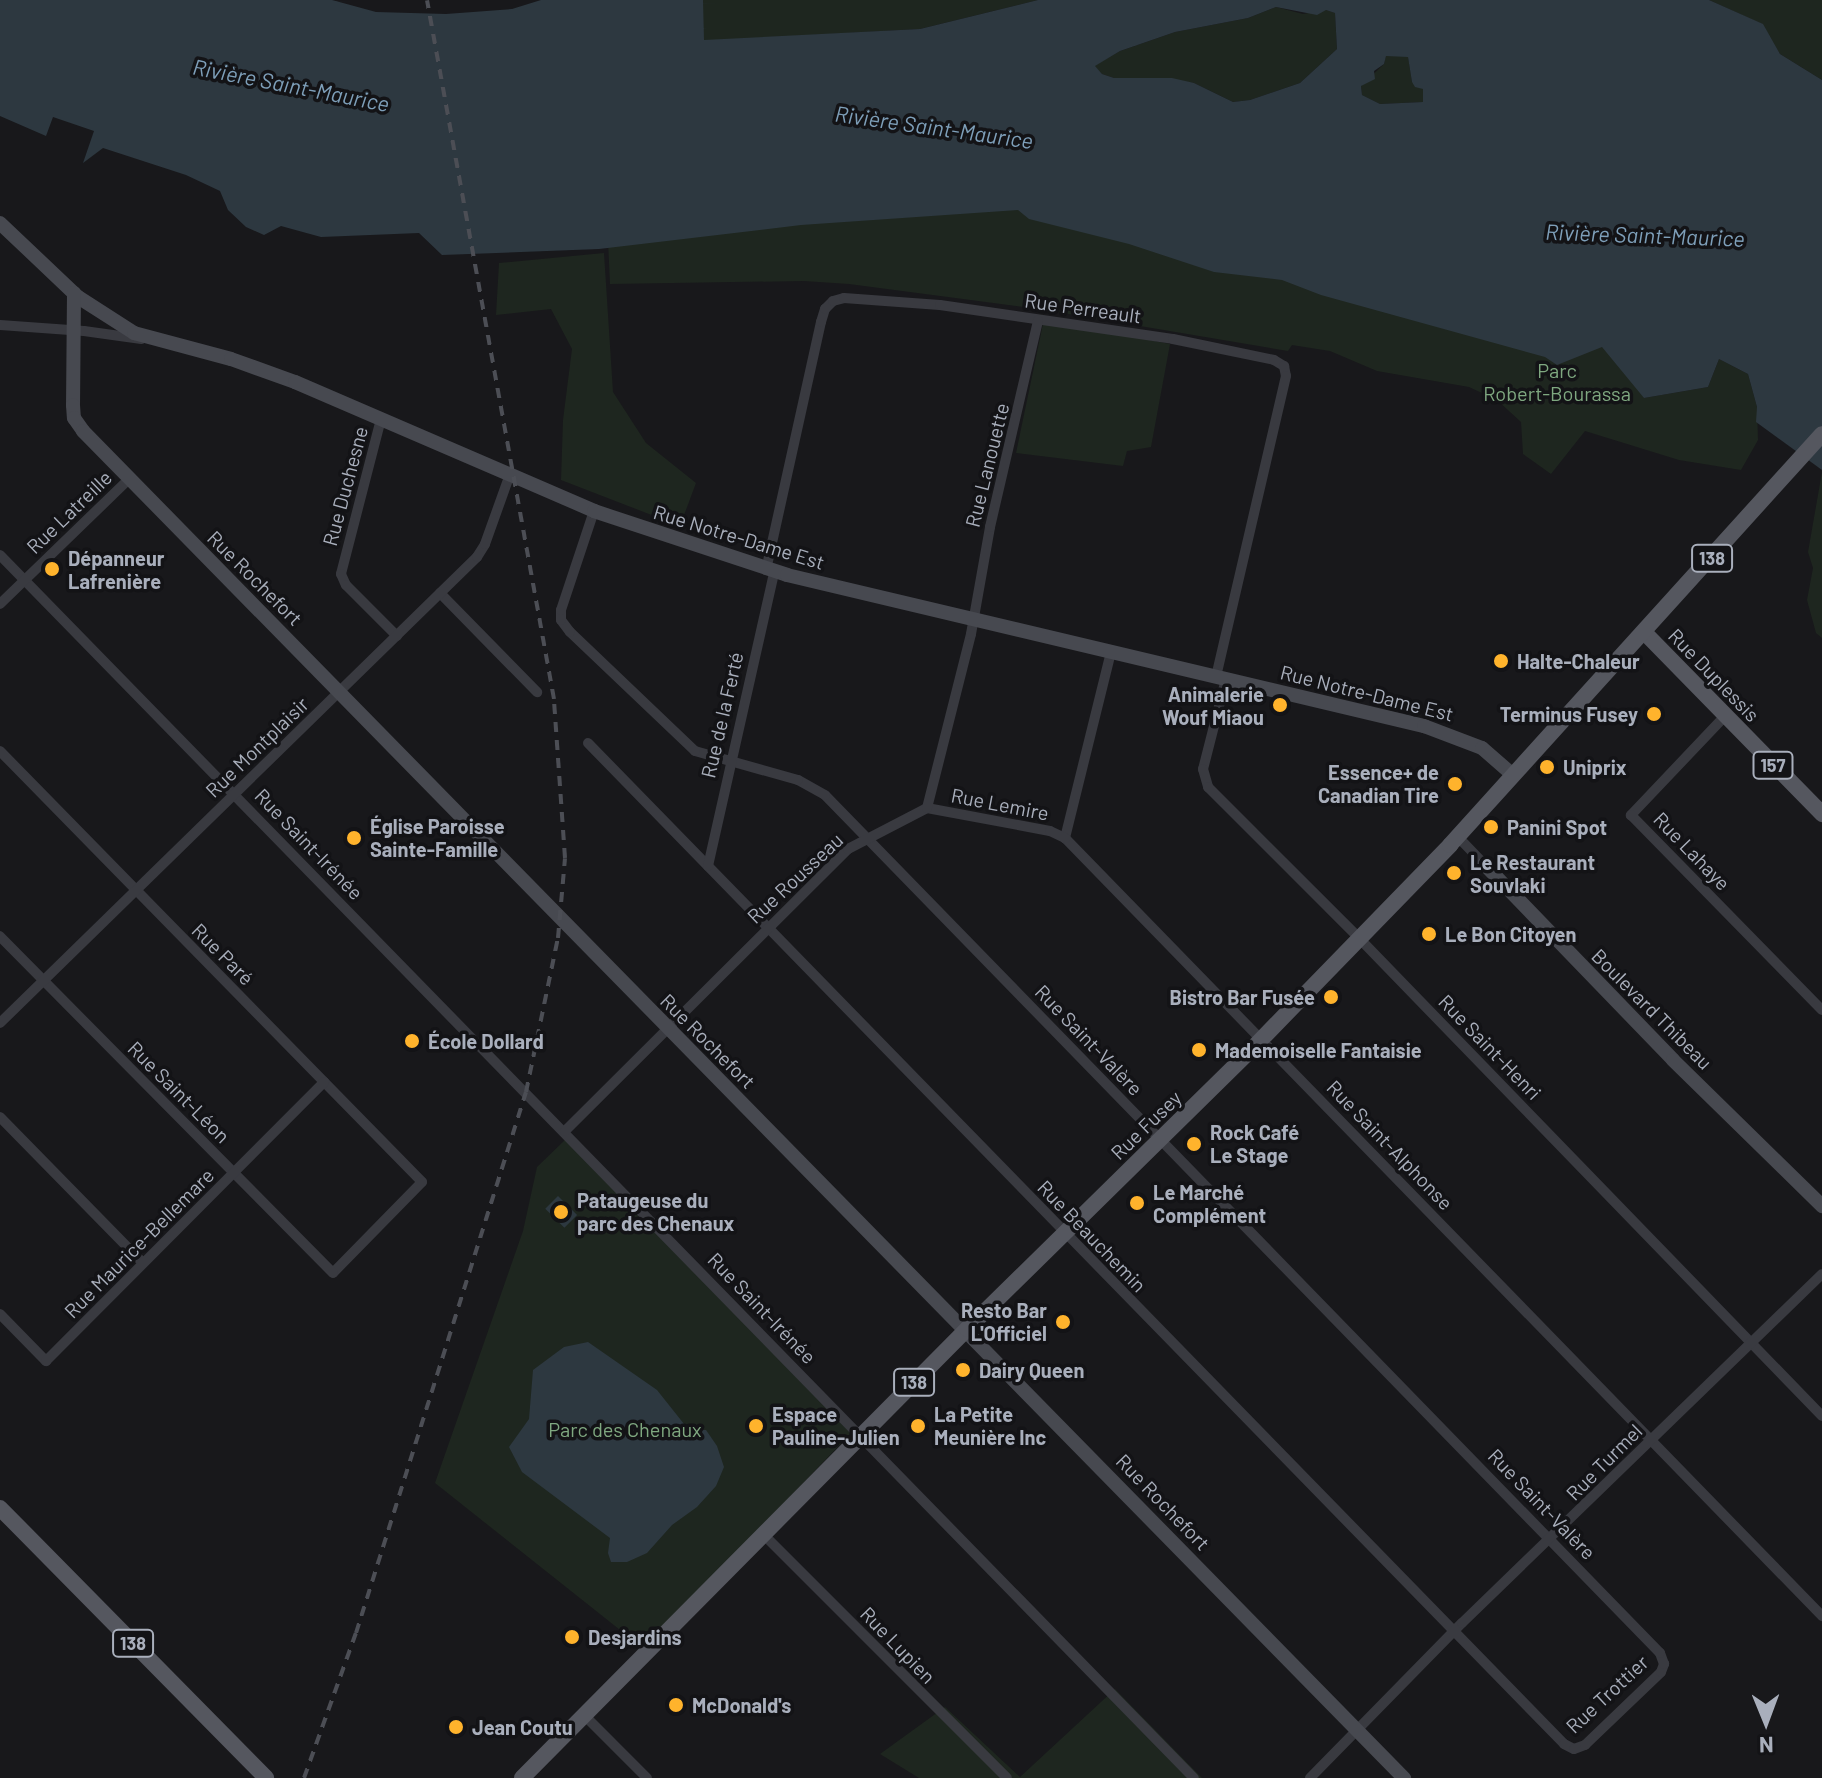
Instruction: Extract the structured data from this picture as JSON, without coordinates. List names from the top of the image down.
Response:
{
  "streets": {
    "main road": [
      "138",
      "Rue Duplessis",
      "157",
      "Rue Fusey"
    ],
    "street": [
      "Rue Perreault",
      "Rue Lanouette",
      "Rue Duchesne",
      "Rue Latreille",
      "Rue Notre-Dame Est",
      "Rue Rochefort",
      "Rue de la Ferté",
      "Rue Montplaisir",
      "Rue Lemire",
      "Rue Saint-Irénée",
      "Rue Lahaye",
      "Rue Rousseau",
      "Rue Paré",
      "Boulevard Thibeau",
      "Rue Saint-Valère",
      "Rue Saint-Henri",
      "Rue Saint-Léon",
      "Rue Saint-Alphonse",
      "Rue Beauchemin",
      "Rue Maurice-Bellemare",
      "Rue Turmel",
      "Rue Lupien",
      "Rue Trottier"
    ]
  },
  "crossings": [
    ["Rue Perreault", "Rue Lanouette"],
    ["Rue Perreault", "Rue Notre-Dame Est"],
    ["Rue Perreault", "Rue de la Ferté"],
    ["Rue Perreault", "Rue Saint-Henri"],
    ["Rue Lanouette", "Rue Notre-Dame Est"],
    ["Rue Duchesne", "Rue Notre-Dame Est"],
    ["Rue Duchesne", "Rue Montplaisir"],
    ["Rue Latreille", "Rue Rochefort"],
    ["Rue Latreille", "Rue Saint-Irénée"],
    ["Rue Notre-Dame Est", "Rue Rochefort"],
    ["Rue Notre-Dame Est", "Rue de la Ferté"],
    ["Rue Notre-Dame Est", "Rue Montplaisir"],
    ["Rue Notre-Dame Est", "Rue Saint-Valère"],
    ["Rue Notre-Dame Est", "Rue Saint-Henri"],
    ["Rue Notre-Dame Est", "Rue Fusey"],
    ["Rue Rochefort", "Rue Montplaisir"],
    ["Rue Rochefort", "Rue Rousseau"],
    ["Rue Rochefort", "Rue Fusey"],
    ["Rue Rochefort", "Rue Turmel"],
    ["Rue Duplessis", "Rue Lahaye"],
    ["Rue Duplessis", "Rue Fusey"],
    ["Rue de la Ferté", "Rue Saint-Valère"],
    ["Rue de la Ferté", "Rue Beauchemin"],
    ["Rue Montplaisir", "Rue Saint-Irénée"],
    ["Rue Montplaisir", "Rue Paré"],
    ["Rue Montplaisir", "Rue Saint-Léon"],
    ["Rue Lemire", "Rue Rousseau"],
    ["Rue Lemire", "Rue Saint-Alphonse"],
    ["Rue Saint-Irénée", "Rue Rousseau"],
    ["Rue Saint-Irénée", "Rue Fusey"],
    ["Rue Rousseau", "Rue Saint-Valère"],
    ["Rue Rousseau", "Rue Beauchemin"],
    ["Rue Paré", "Rue Saint-Léon"],
    ["Rue Paré", "Rue Maurice-Bellemare"],
    ["Boulevard Thibeau", "Rue Fusey"],
    ["Rue Saint-Valère", "Rue Fusey"],
    ["Rue Saint-Valère", "Rue Turmel"],
    ["Rue Saint-Valère", "Rue Trottier"],
    ["Rue Saint-Henri", "Rue Fusey"],
    ["Rue Saint-Henri", "Rue Turmel"],
    ["Rue Saint-Léon", "Rue Maurice-Bellemare"],
    ["Rue Fusey", "Rue Saint-Alphonse"],
    ["Rue Fusey", "Rue Beauchemin"],
    ["Rue Fusey", "Rue Lupien"],
    ["Rue Saint-Alphonse", "Rue Turmel"],
    ["Rue Beauchemin", "Rue Turmel"],
    ["Rue Beauchemin", "Rue Trottier"]
  ],
  "water": ["Rivière Saint-Maurice"],
  "parks": ["Parc Robert-Bourassa", "Parc des Chenaux"],
  "places": [
    "Dépanneur Lafrenière",
    "Halte-Chaleur",
    "Animalerie Wouf Miaou",
    "Terminus Fusey",
    "Uniprix",
    "Essence+ de Canadian Tire",
    "Panini Spot",
    "Église Paroisse Sainte-Famille",
    "Le Restaurant Souvlaki",
    "Le Bon Citoyen",
    "Bistro Bar Fusée",
    "École Dollard",
    "Mademoiselle Fantaisie",
    "Rock Café Le Stage",
    "Le Marché Complément",
    "Pataugeuse du parc des Chenaux",
    "Resto Bar L'Officiel",
    "Dairy Queen",
    "Espace Pauline-Julien",
    "La Petite Meunière Inc",
    "Desjardins",
    "McDonald's",
    "Jean Coutu"
  ],
  "north": "bottom"
}
